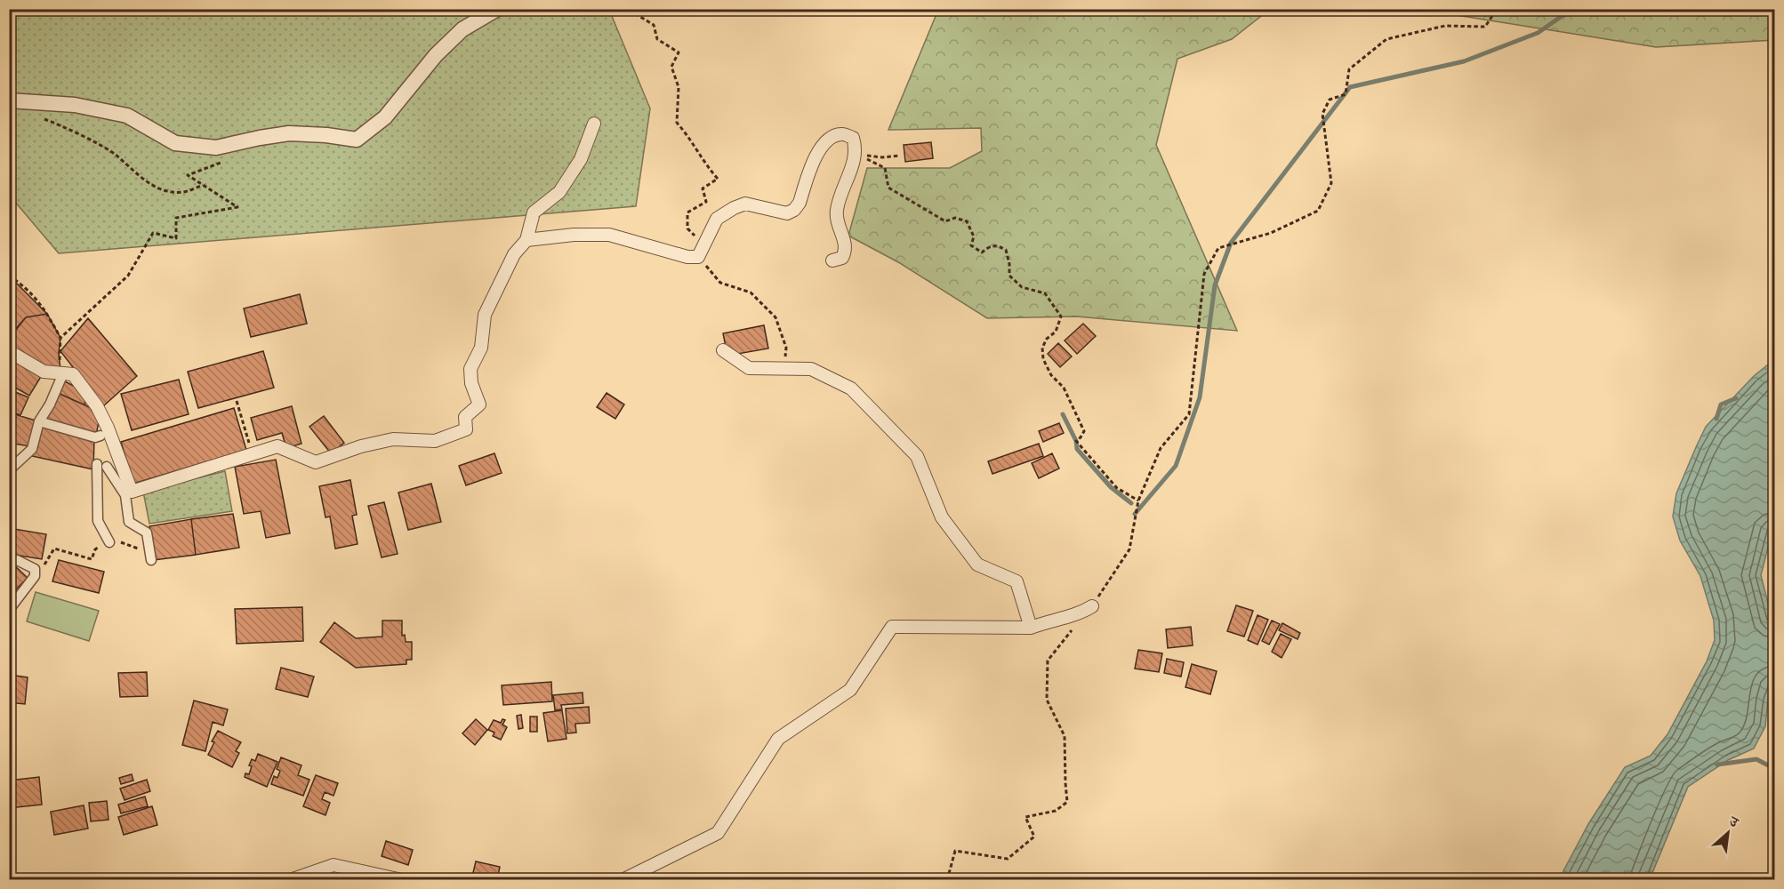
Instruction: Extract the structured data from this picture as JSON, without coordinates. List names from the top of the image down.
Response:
{
  "north": "top right"
}
